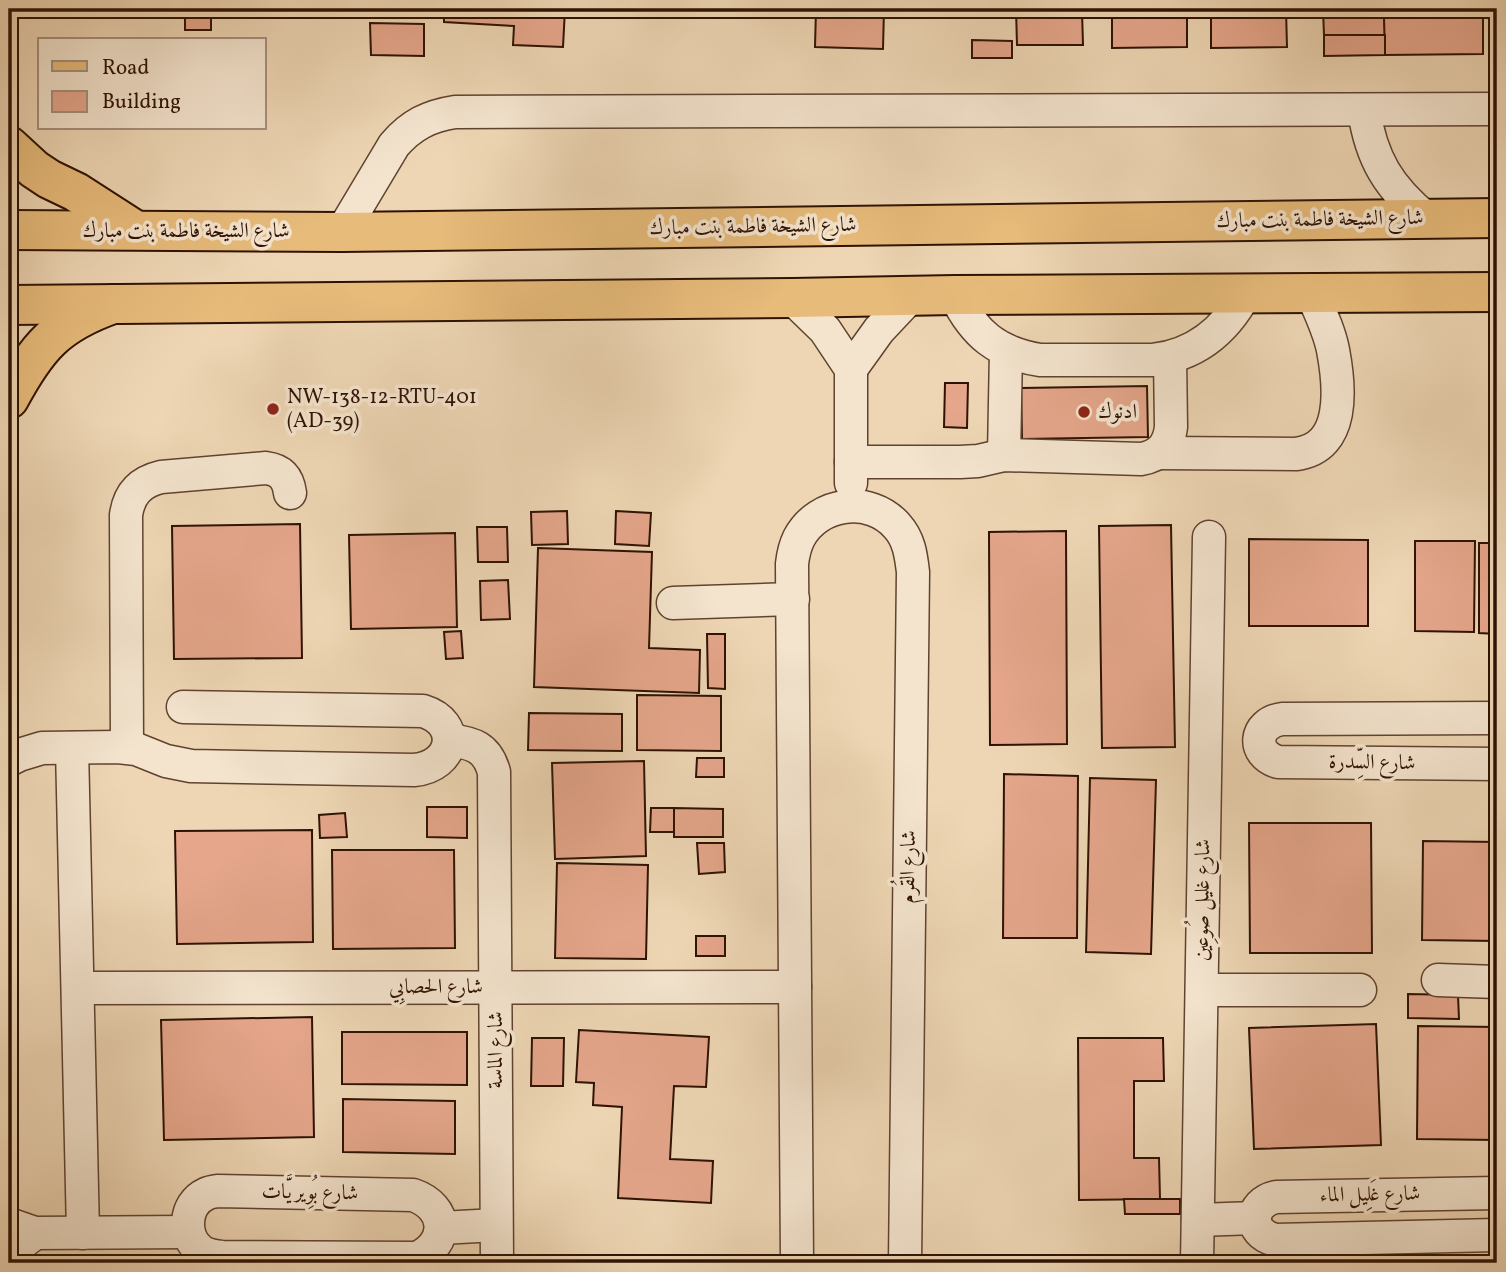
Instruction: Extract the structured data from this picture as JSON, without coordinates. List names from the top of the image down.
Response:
{
  "streets": {
    "main road": ["شارع الشيخة فاطمة بنت مبارك"],
    "street": [
      "شارع السِّدرة",
      "شارع القُرم",
      "شارع غليل صُوعِين",
      "شارع الحصابِي",
      "شارع الماسة",
      "شارع بُوِيريَّات",
      "شارع غَلِيل الماء"
    ]
  },
  "crossings": [
    ["شارع الحصابِي", "شارع الماسة"]
  ],
  "places": ["NW-138-12-RTU-401 (AD-39)", "ادنوك"],
  "legend": ["Road", "Building"]
}
